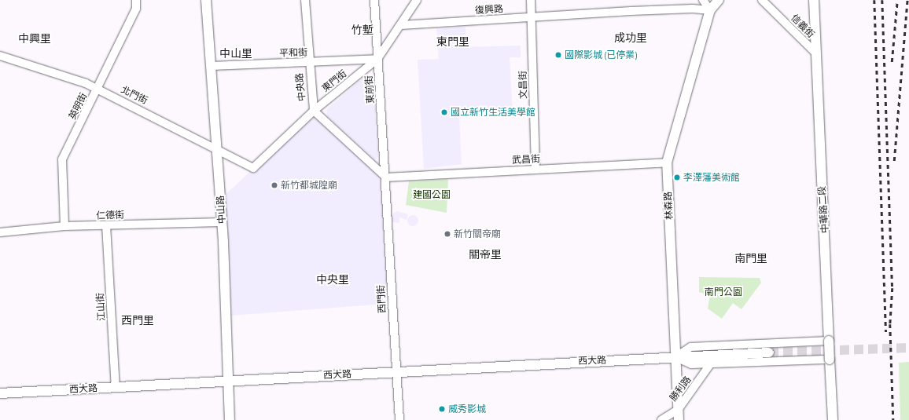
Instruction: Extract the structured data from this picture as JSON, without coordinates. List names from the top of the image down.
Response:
{
  "streets": {
    "street": [
      "復興路",
      "信義街",
      "平和街",
      "東門街",
      "文昌街",
      "中央路",
      "東前街",
      "北門街",
      "英明街",
      "武昌街",
      "林森路",
      "中山路",
      "中華路二段",
      "仁德街",
      "西門街",
      "江山街",
      "西大路",
      "勝利路"
    ]
  },
  "crossings": [
    ["復興路", "東門街"],
    ["復興路", "文昌街"],
    ["復興路", "林森路"],
    ["信義街", "中華路二段"],
    ["平和街", "東門街"],
    ["平和街", "中央路"],
    ["平和街", "東前街"],
    ["平和街", "中山路"],
    ["東門街", "中央路"],
    ["東門街", "東前街"],
    ["東門街", "北門街"],
    ["文昌街", "武昌街"],
    ["中央路", "東前街"],
    ["中央路", "武昌街"],
    ["中央路", "西門街"],
    ["東前街", "武昌街"],
    ["東前街", "西門街"],
    ["北門街", "英明街"],
    ["北門街", "中山路"],
    ["英明街", "仁德街"],
    ["武昌街", "林森路"],
    ["武昌街", "西門街"],
    ["林森路", "西大路"],
    ["林森路", "勝利路"],
    ["中山路", "仁德街"],
    ["中山路", "西大路"],
    ["中華路二段", "西大路"],
    ["仁德街", "江山街"],
    ["西門街", "西大路"],
    ["江山街", "西大路"],
    ["西大路", "勝利路"]
  ],
  "districts": [
    "竹塹",
    "成功里",
    "中興里",
    "東門里",
    "中山里",
    "關帝里",
    "南門里",
    "中央里",
    "西門里"
  ],
  "parks": ["建國公園", "南門公園"],
  "places": [
    "國際影城 (已停業)",
    "國立新竹生活美學館",
    "李澤藩美術館",
    "新竹都城隍廟",
    "新竹關帝廟",
    "威秀影城"
  ]
}
